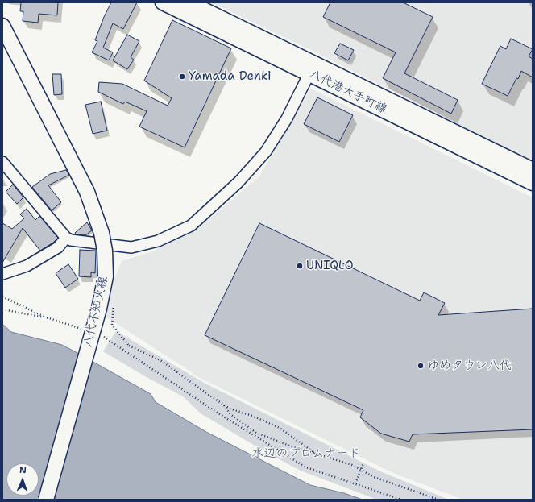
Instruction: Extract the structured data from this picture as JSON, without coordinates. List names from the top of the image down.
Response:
{
  "streets": {
    "main road": ["八代港大手町線", "八代不知火線"]
  },
  "parks": ["水辺のプロムナード"],
  "places": ["Yamada Denki", "UNIQLO", "ゆめタウン八代"],
  "north": "top"
}
